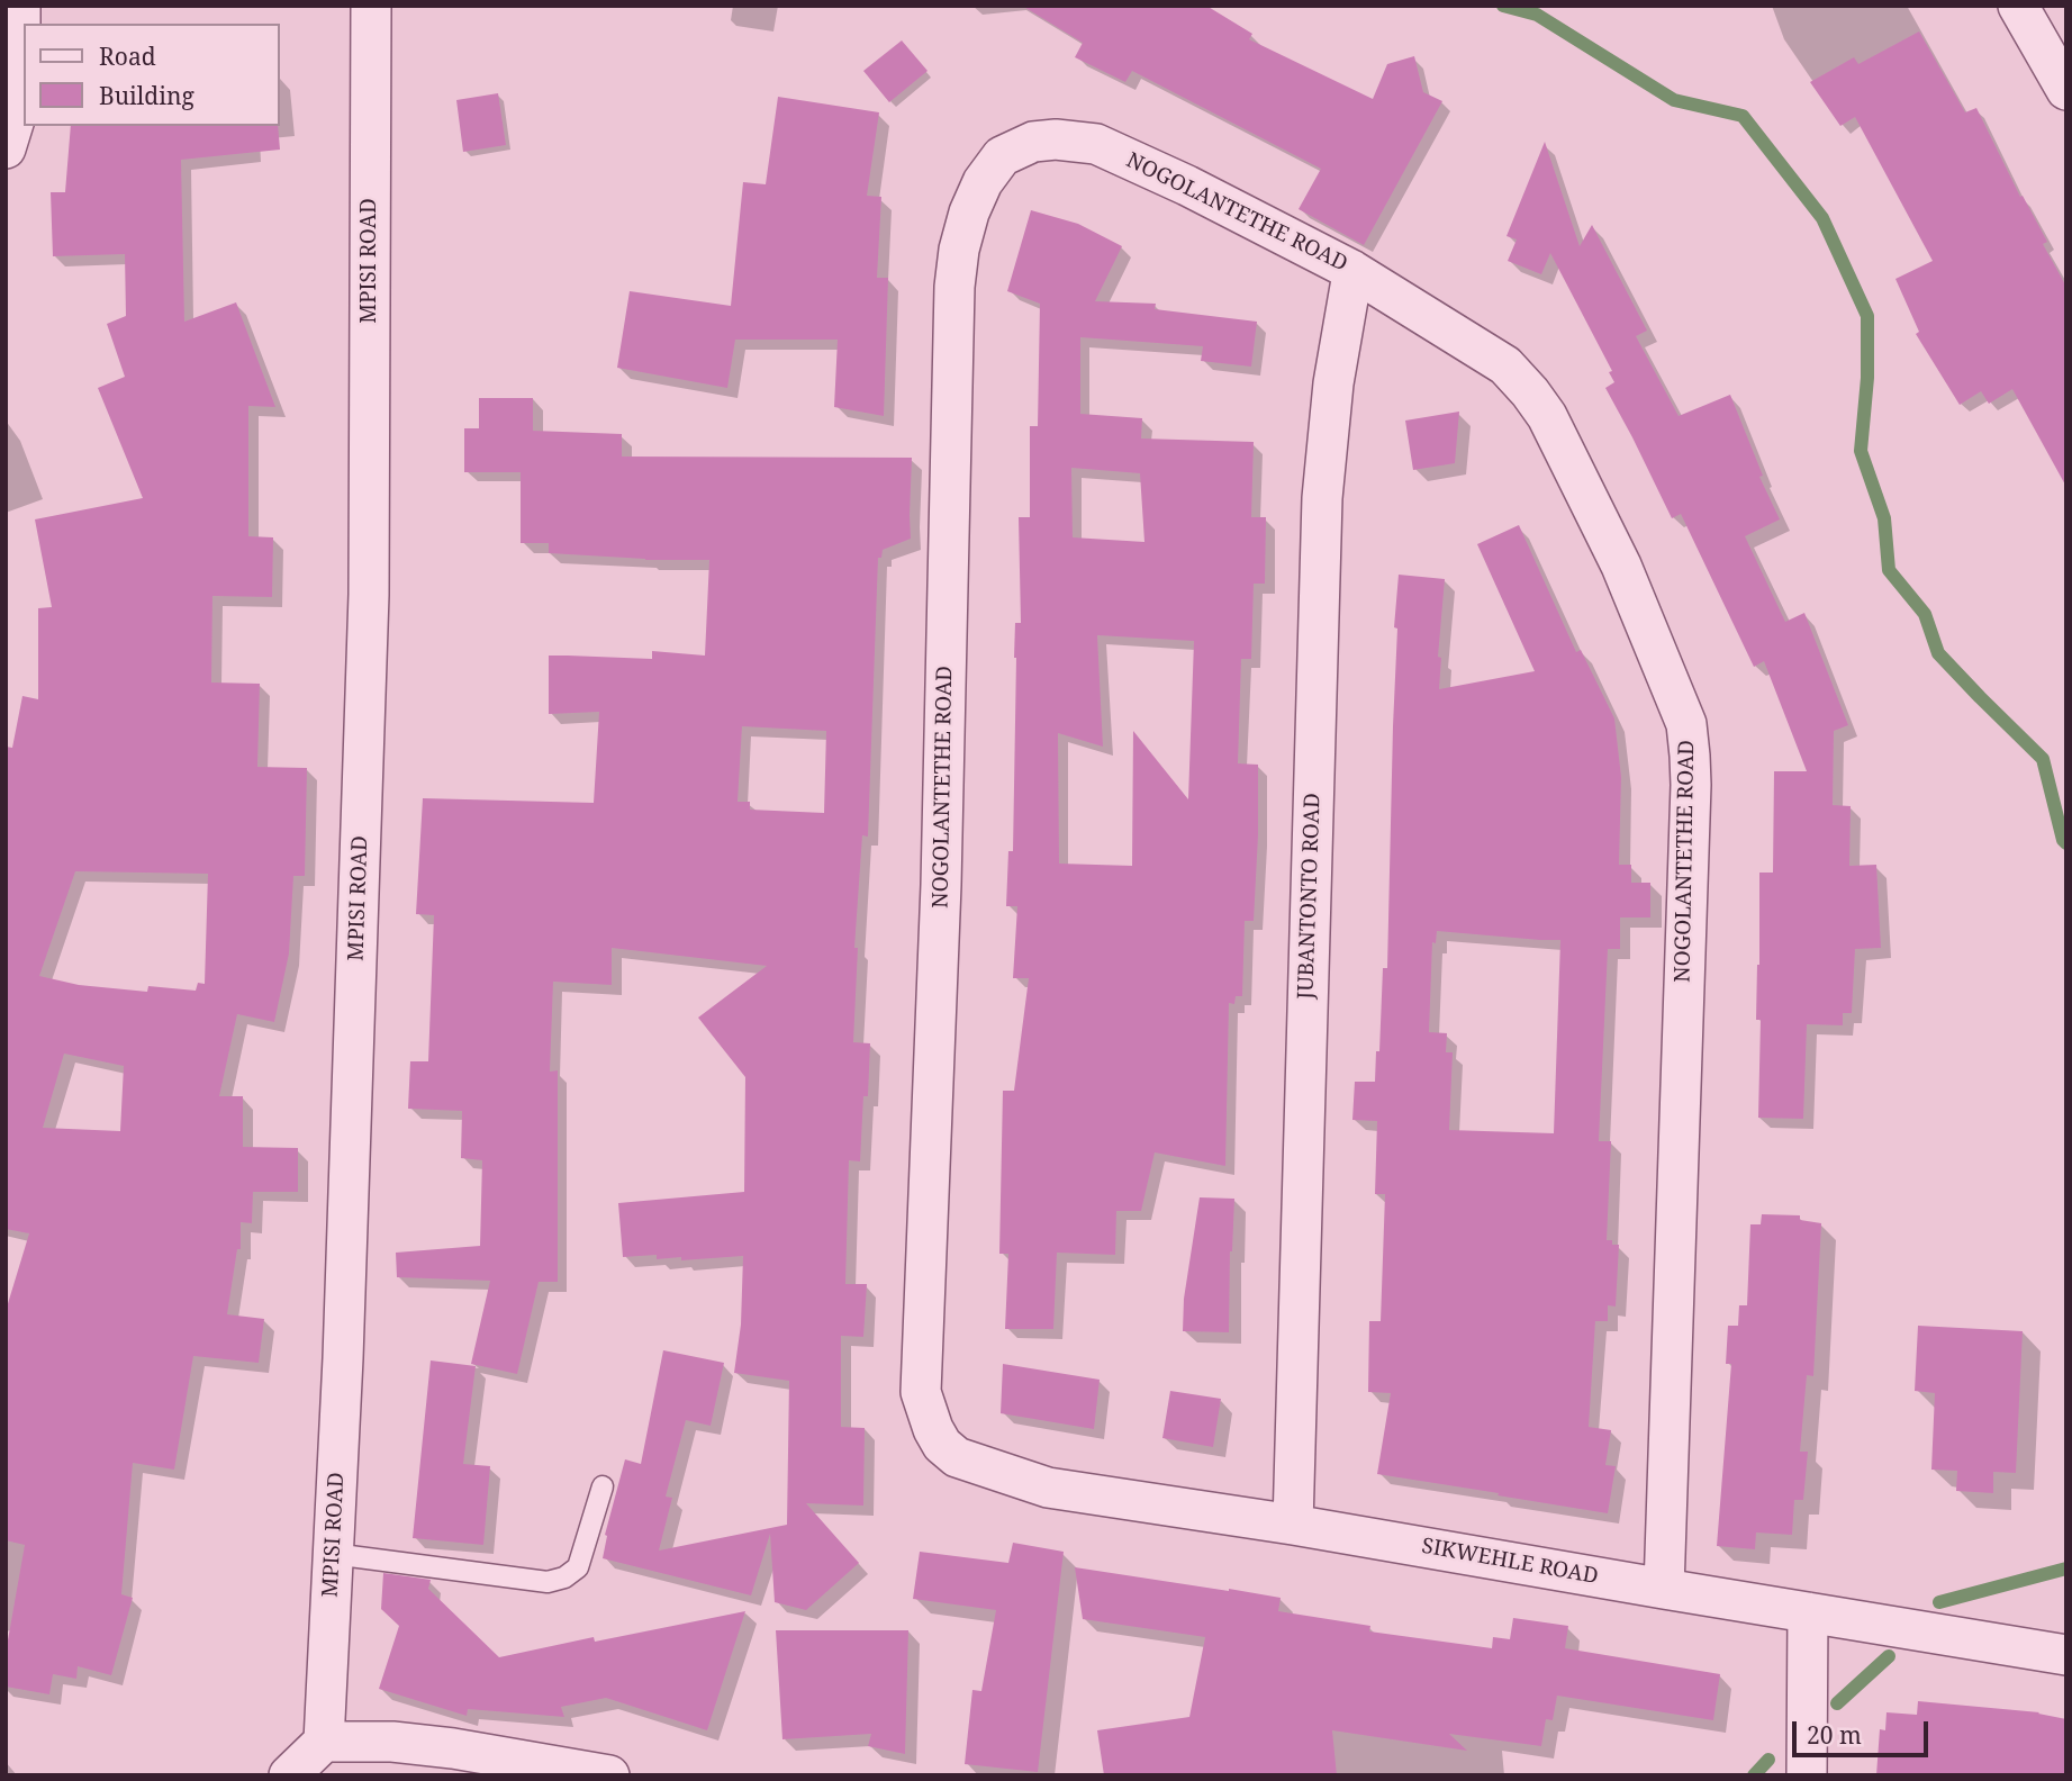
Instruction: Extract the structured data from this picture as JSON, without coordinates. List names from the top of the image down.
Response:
{
  "streets": {
    "street": [
      "NOGOLANTETHE ROAD",
      "MPISI ROAD",
      "JUBANTONTO ROAD",
      "SIKWEHLE ROAD"
    ]
  },
  "crossings": [
    ["NOGOLANTETHE ROAD", "JUBANTONTO ROAD"],
    ["NOGOLANTETHE ROAD", "SIKWEHLE ROAD"],
    ["JUBANTONTO ROAD", "SIKWEHLE ROAD"]
  ],
  "legend": ["Road", "Building"],
  "scale_bar": "20 m"
}
